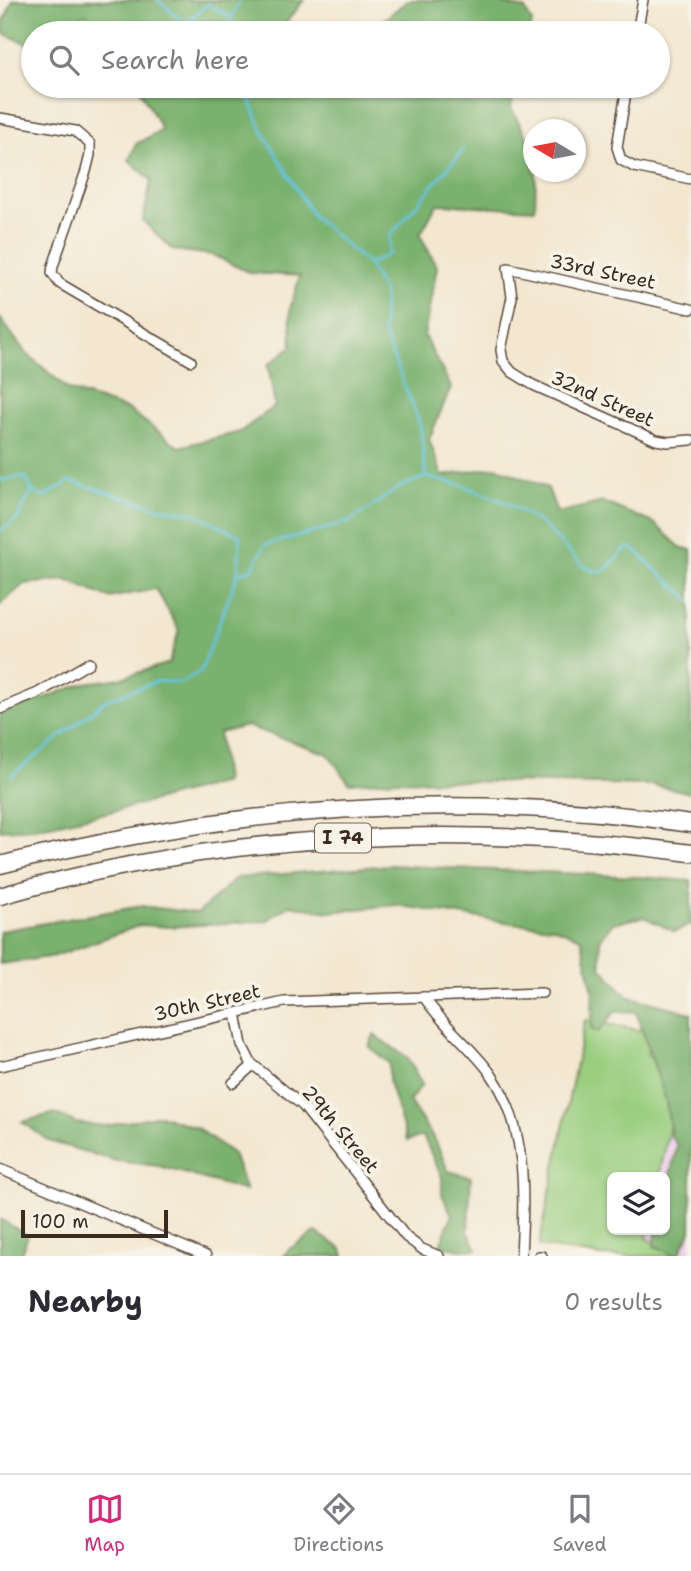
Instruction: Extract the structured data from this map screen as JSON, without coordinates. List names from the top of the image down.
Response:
{
  "streets": {
    "highway": ["I 74"],
    "street": [
      "33rd Street",
      "32nd Street",
      "30th Street",
      "29th Street"
    ]
  },
  "crossings": [
    ["33rd Street", "32nd Street"],
    ["30th Street", "29th Street"]
  ],
  "scale_bar": "100 m",
  "north": "left",
  "page": {
    "search": "Search here",
    "scale": "100 m",
    "heading": ["Nearby", "0 results"],
    "nav": ["Map", "Directions", "Saved"]
  }
}
